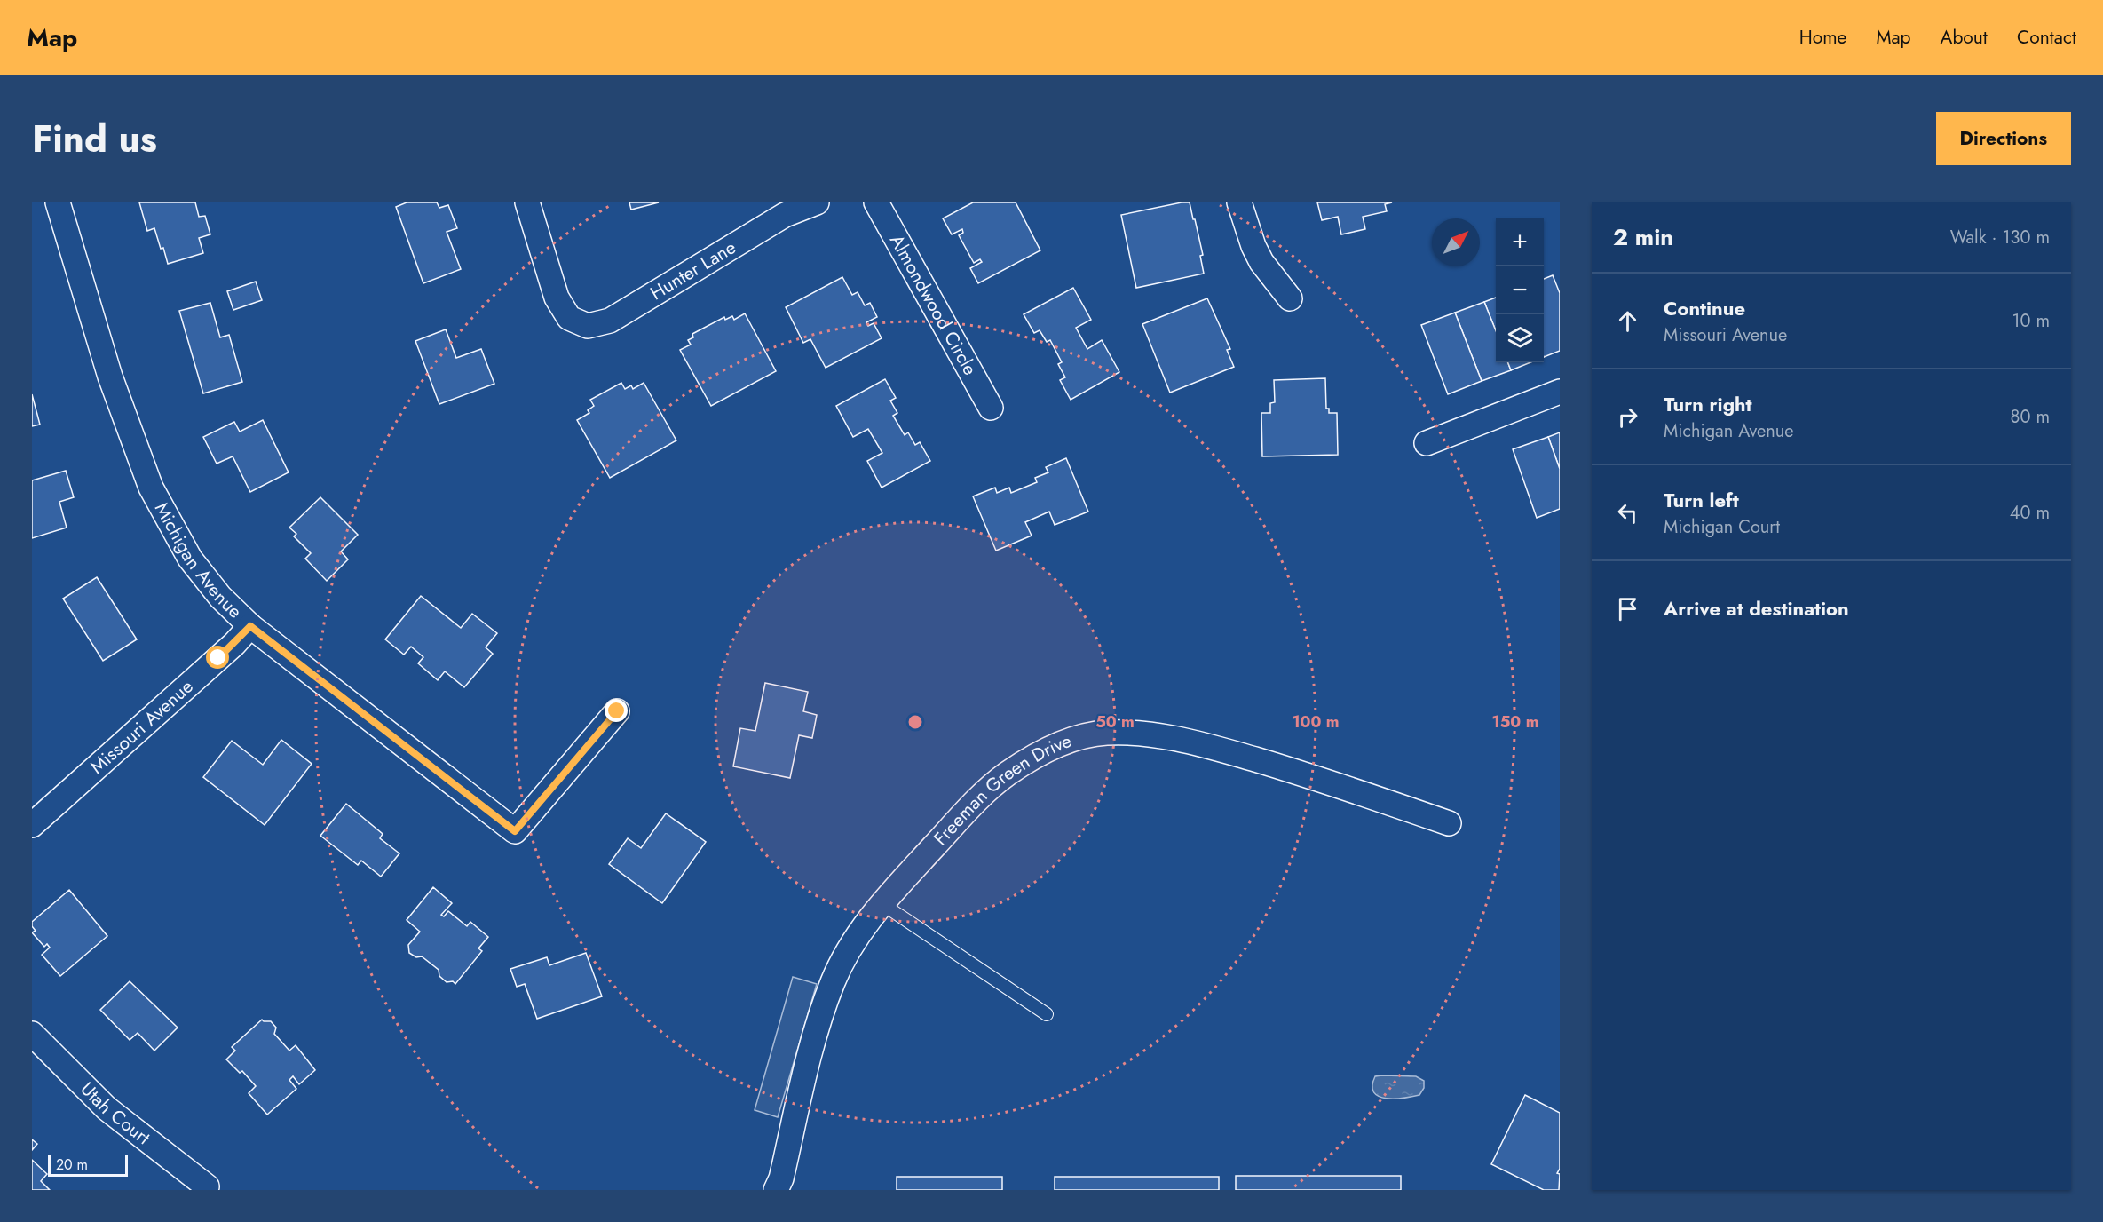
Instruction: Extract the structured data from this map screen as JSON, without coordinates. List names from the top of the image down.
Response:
{
  "streets": {
    "street": [
      "Hunter Lane",
      "Almondwood Circle",
      "Michigan Avenue",
      "Missouri Avenue",
      "Freeman Green Drive",
      "Utah Court"
    ]
  },
  "crossings": [
    ["Michigan Avenue", "Missouri Avenue"]
  ],
  "scale_bar": "20 m",
  "north": "top right",
  "page": {
    "header": "Map",
    "nav": [
      "Home",
      "Map",
      "About",
      "Contact"
    ],
    "title": "Find us",
    "buttons": "Directions",
    "heading": ["2 min", "Walk · 130 m"],
    "map_buttons": ["+", "−"],
    "list": [
      ["Continue", "Missouri Avenue", "10 m"],
      ["Turn right", "Michigan Avenue", "80 m"],
      ["Turn left", "Michigan Court", "40 m"],
      "Arrive at destination"
    ],
    "scale": "20 m"
  },
  "rings": ["50 m", "100 m", "150 m"]
}
